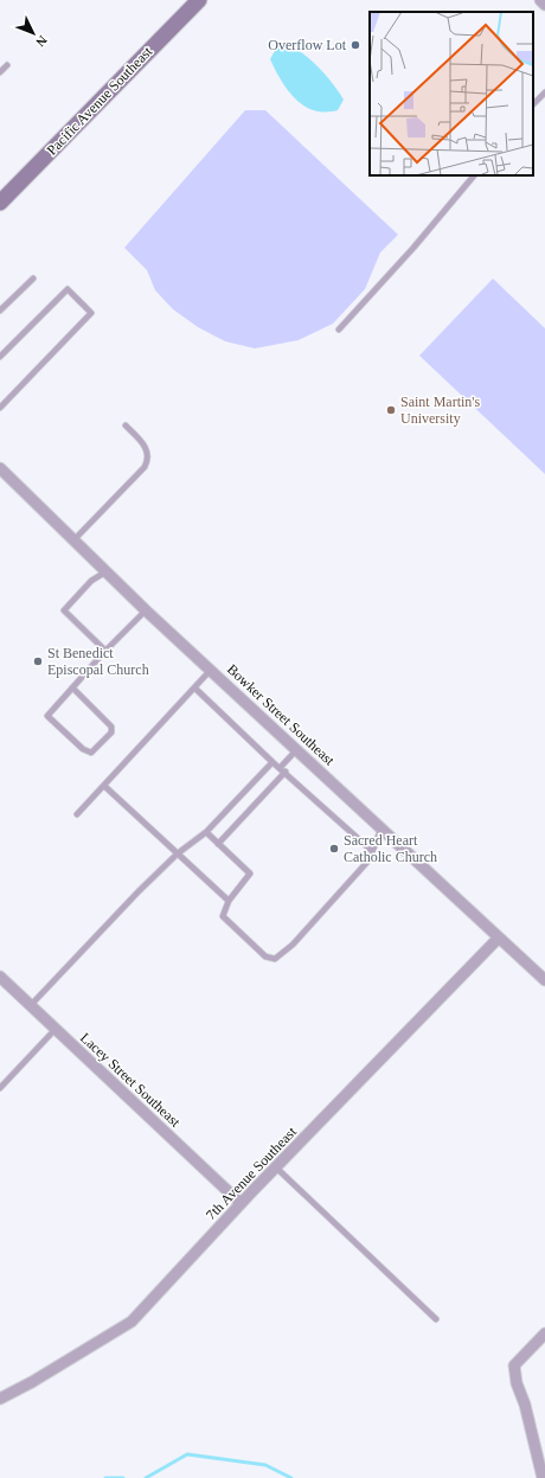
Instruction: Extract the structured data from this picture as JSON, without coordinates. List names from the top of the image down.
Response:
{
  "streets": {
    "main road": ["Pacific Avenue Southeast"],
    "street": ["Bowker Street Southeast", "Lacey Street Southeast", "7th Avenue Southeast"]
  },
  "crossings": [
    ["Bowker Street Southeast", "7th Avenue Southeast"],
    ["Lacey Street Southeast", "7th Avenue Southeast"]
  ],
  "places": [
    "Overflow Lot",
    "Saint Martin's University",
    "St Benedict Episcopal Church",
    "Sacred Heart Catholic Church"
  ],
  "north": "bottom right"
}
